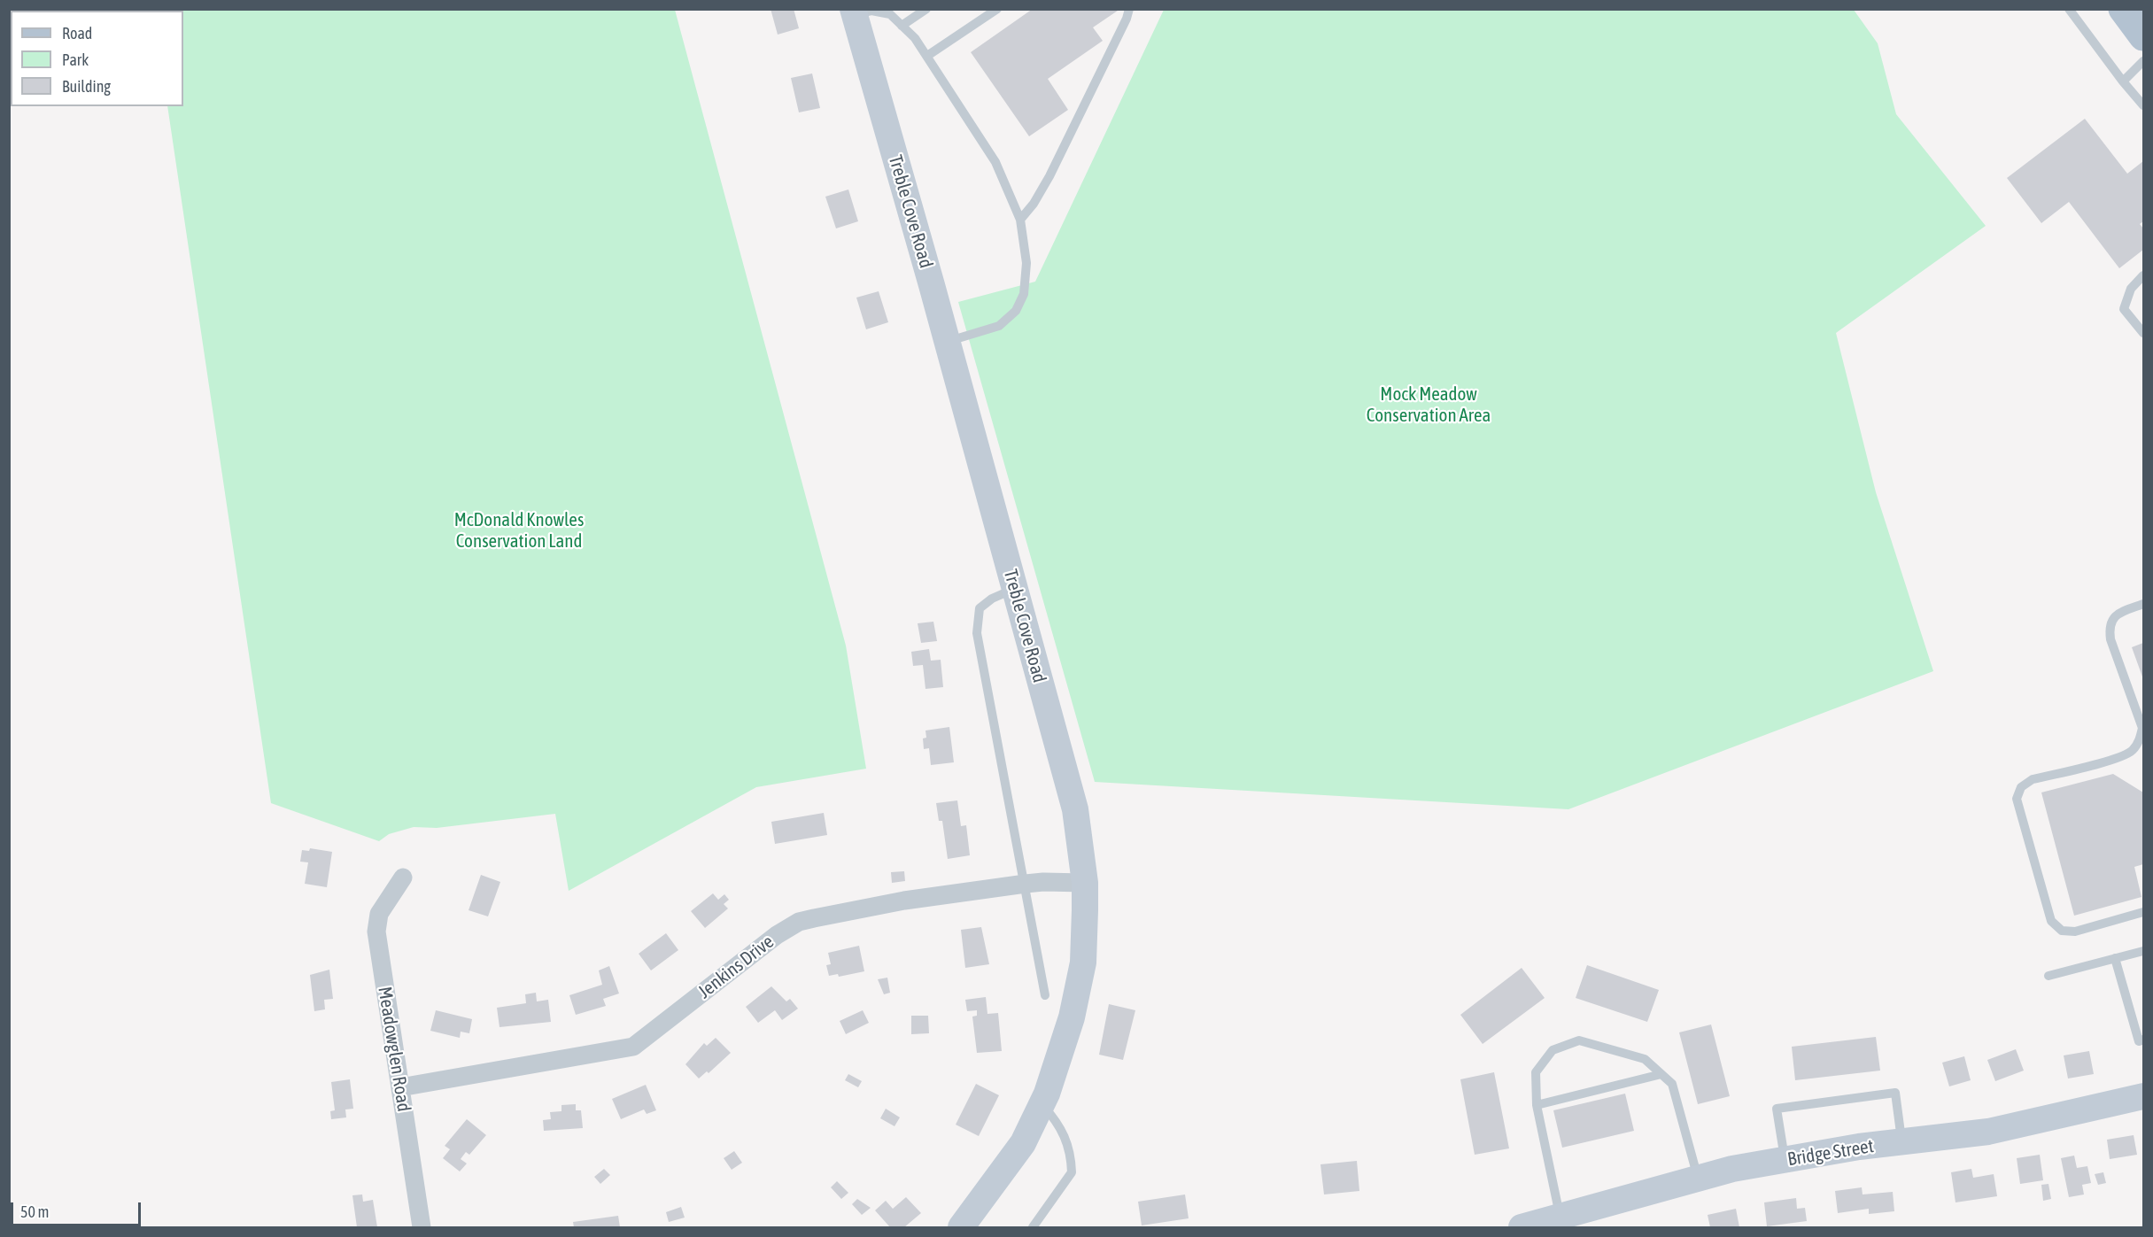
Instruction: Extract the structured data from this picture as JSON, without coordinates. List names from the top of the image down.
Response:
{
  "streets": {
    "main road": ["Treble Cove Road", "Bridge Street"],
    "street": ["Jenkins Drive", "Meadowglen Road"]
  },
  "crossings": [
    ["Treble Cove Road", "Jenkins Drive"],
    ["Jenkins Drive", "Meadowglen Road"]
  ],
  "parks": ["Mock Meadow Conservation Area", "McDonald Knowles Conservation Land"],
  "legend": ["Road", "Park", "Building"],
  "scale_bar": "50 m"
}
